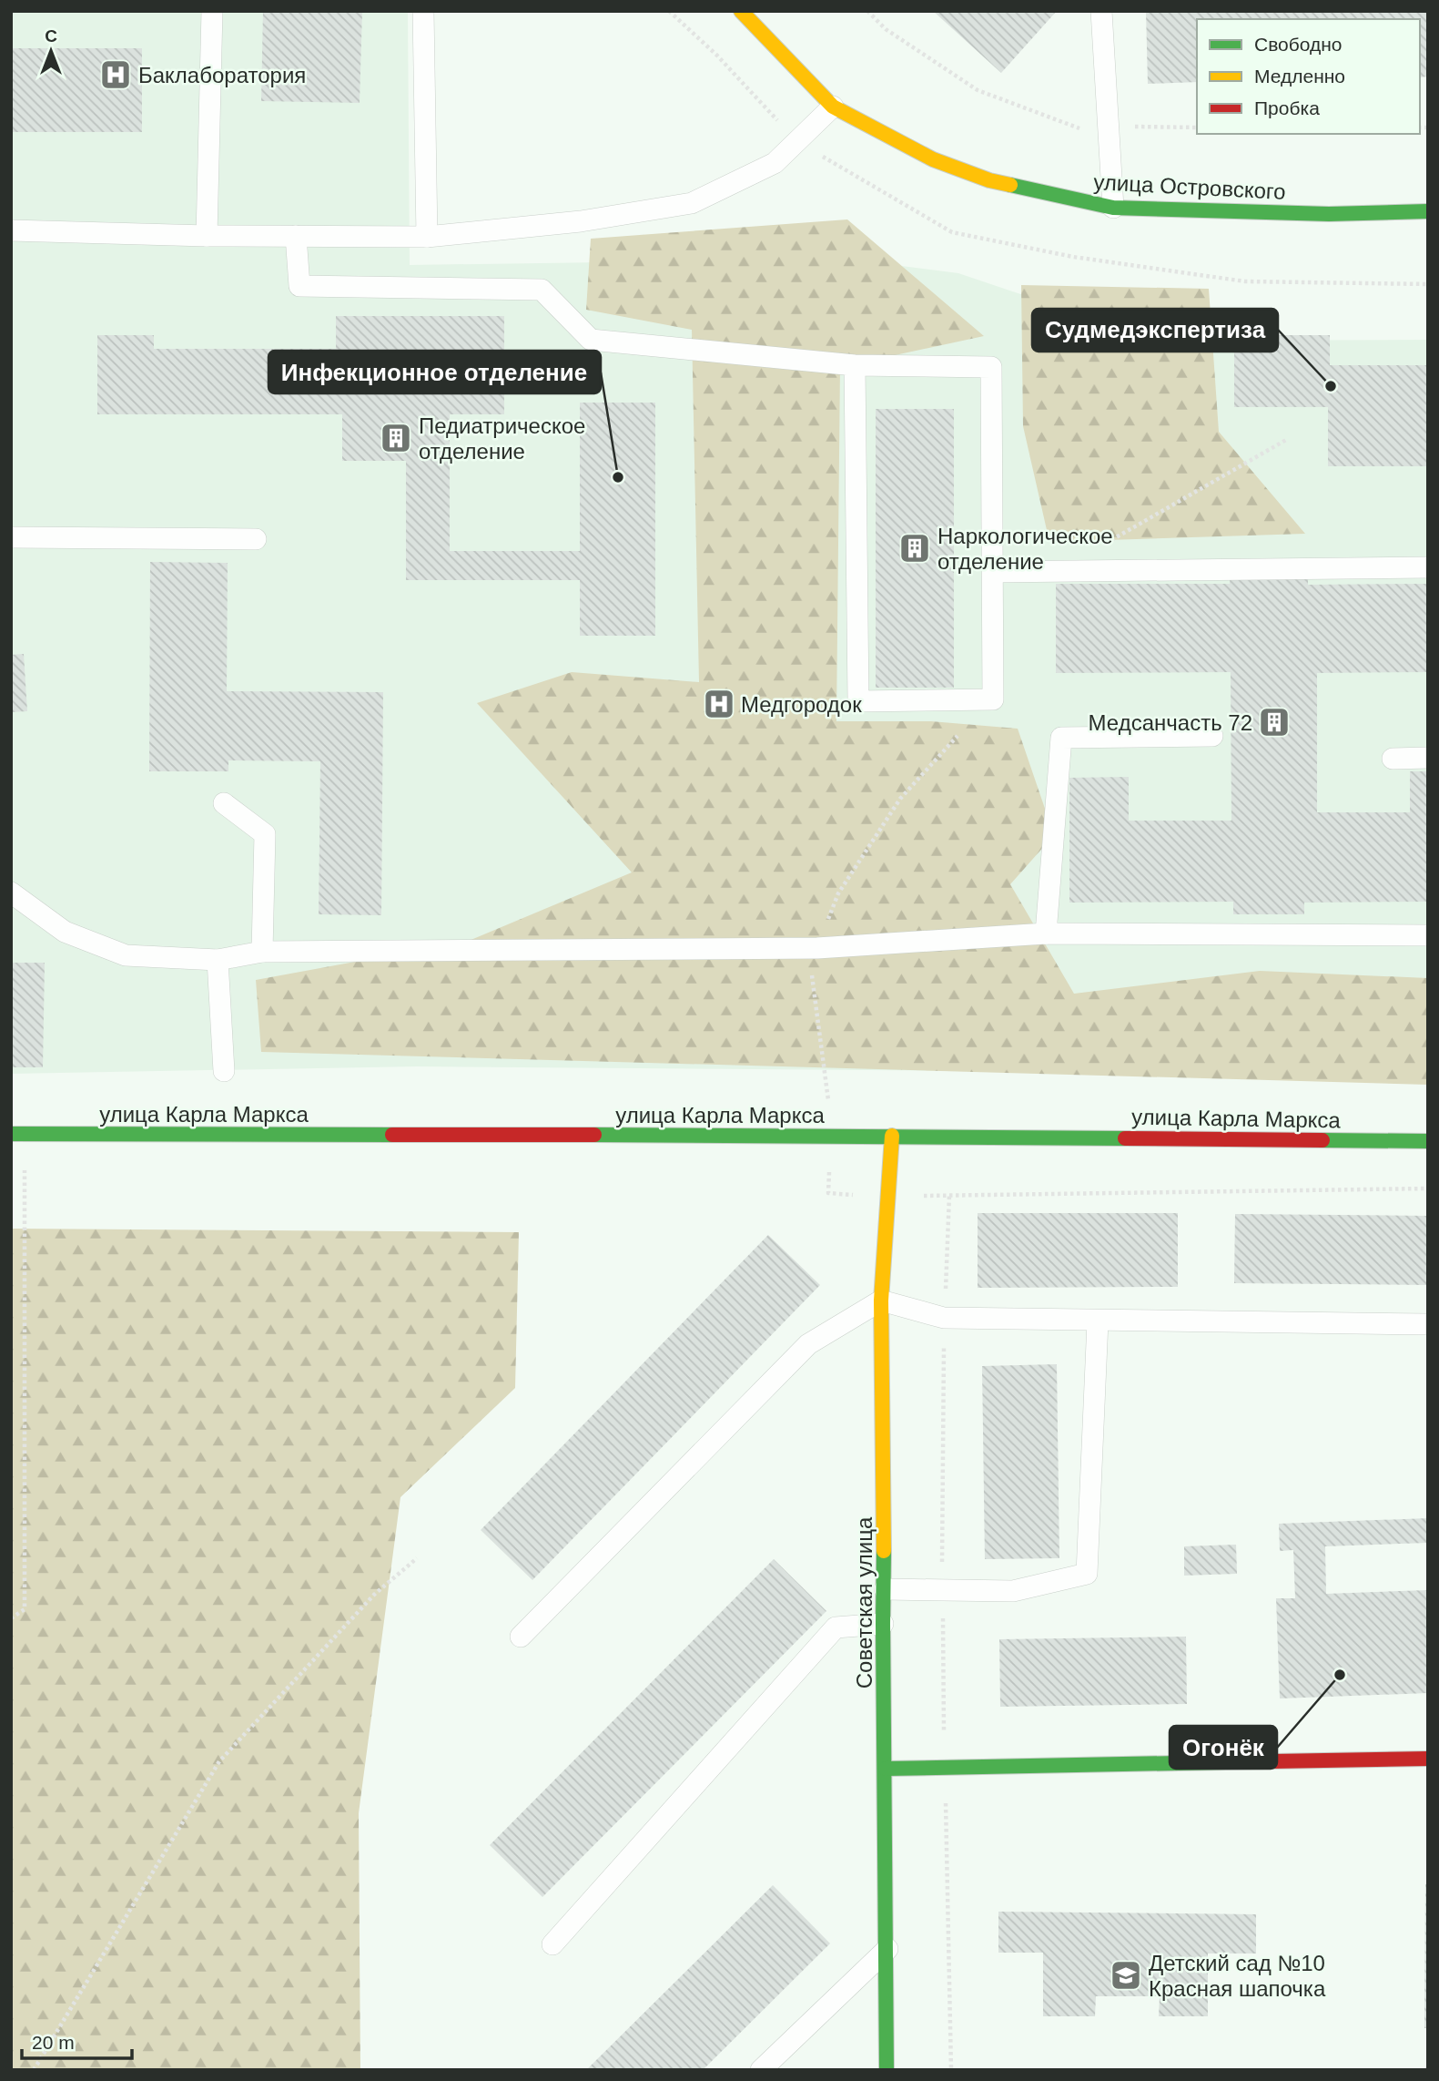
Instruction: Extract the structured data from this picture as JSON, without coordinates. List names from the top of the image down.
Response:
{
  "streets": {
    "street": ["улица Островского", "улица Карла Маркса", "Советская улица"]
  },
  "crossings": [
    ["улица Карла Маркса", "Советская улица"]
  ],
  "places": {
    "hospital": ["Баклаборатория", "Медгородок"],
    "other": ["Судмедэкспертиза", "Инфекционное отделение", "Огонёк"],
    "building": ["Педиатрическое отделение", "Наркологическое отделение", "Медсанчасть 72"],
    "school or university": ["Детский сад №10 Красная шапочка"]
  },
  "legend": ["Свободно", "Медленно", "Пробка"],
  "scale_bar": "20 m",
  "north": "top"
}
